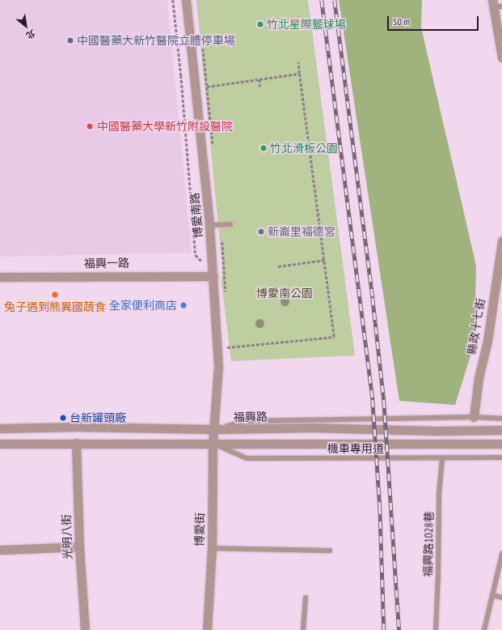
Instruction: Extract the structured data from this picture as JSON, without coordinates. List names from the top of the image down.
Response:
{
  "streets": {
    "street": [
      "博愛南路",
      "福興一路",
      "縣政十七街",
      "福興路",
      "博愛街",
      "光明八街"
    ],
    "lane": ["機車專用道", "福興路1028巷"]
  },
  "crossings": [
    ["博愛南路", "福興一路"],
    ["博愛南路", "福興路"],
    ["博愛南路", "博愛街"],
    ["福興路", "博愛街"],
    ["機車專用道", "博愛街"],
    ["機車專用道", "福興路1028巷"]
  ],
  "parks": ["博愛南公園"],
  "places": [
    "竹北星際籃球場",
    "中國醫藥大新竹醫院立體停車場",
    "中國醫藥大學新竹附設醫院",
    "竹北滑板公園",
    "新崙里福德宮",
    "兔子遇到熊異國蔬食",
    "全家便利商店",
    "台新罐頭廠"
  ],
  "scale_bar": "50 m",
  "north": "bottom right"
}
